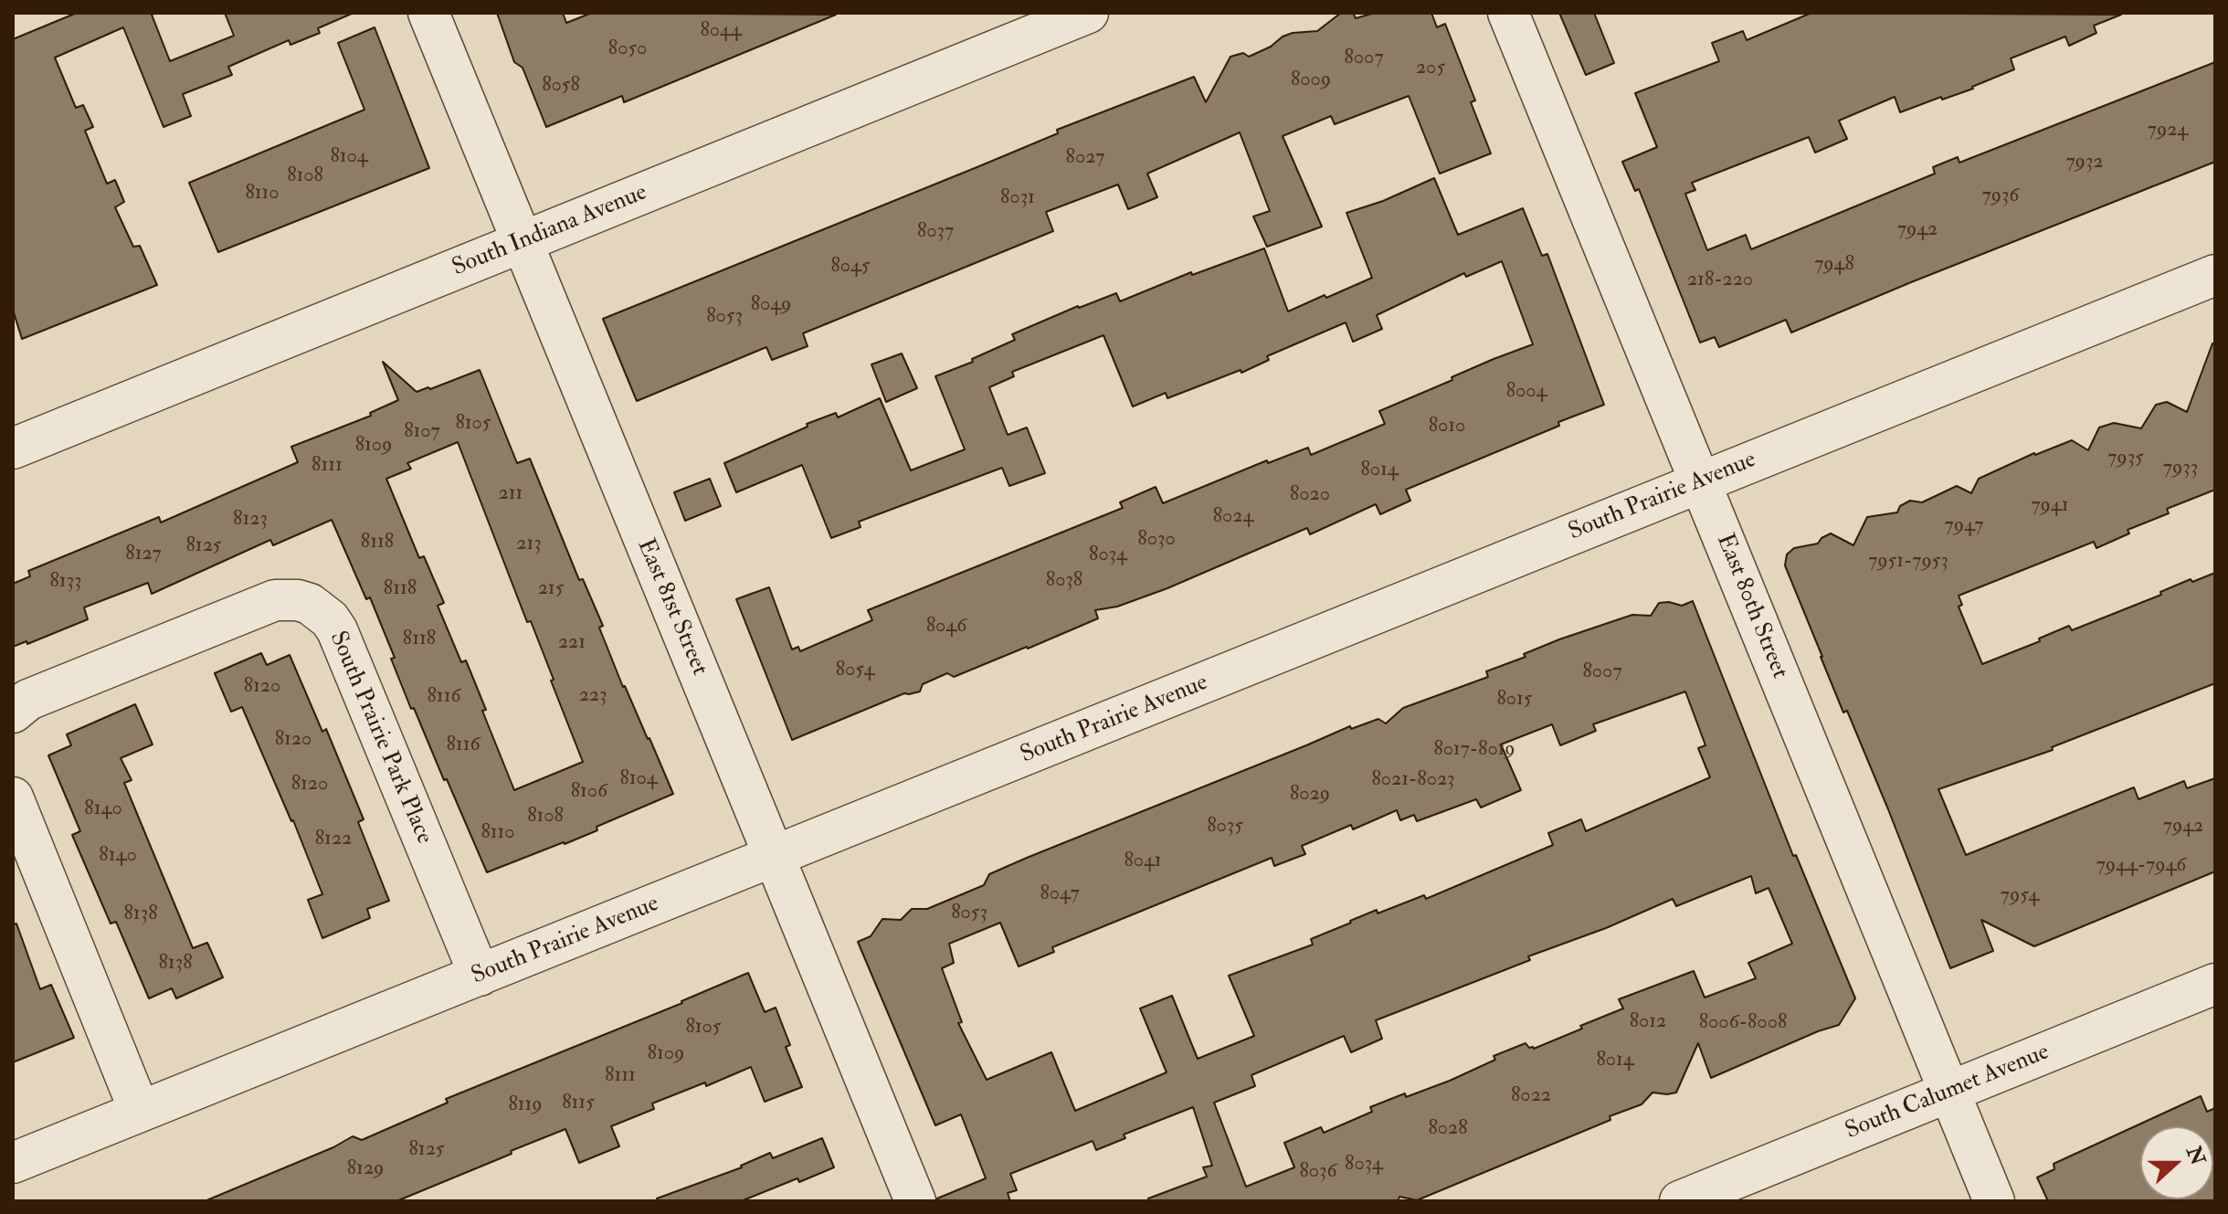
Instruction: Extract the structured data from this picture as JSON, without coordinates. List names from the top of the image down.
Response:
{
  "streets": {
    "street": [
      "South Indiana Avenue",
      "South Prairie Avenue",
      "East 80th Street",
      "East 81st Street",
      "South Prairie Park Place",
      "South Calumet Avenue"
    ]
  },
  "crossings": [
    ["South Indiana Avenue", "East 81st Street"],
    ["South Prairie Avenue", "East 80th Street"],
    ["South Prairie Avenue", "East 81st Street"],
    ["South Prairie Avenue", "South Prairie Park Place"],
    ["East 80th Street", "South Calumet Avenue"]
  ],
  "house_numbers": [
    "8044",
    "8050",
    "8007",
    "205",
    "8009",
    "8058",
    "7924",
    "8104",
    "8027",
    "7932",
    "8108",
    "8110",
    "7936",
    "8031",
    "7942",
    "8037",
    "7948",
    "8045",
    "218-220",
    "8049",
    "8053",
    "8004",
    "8105",
    "8010",
    "8107",
    "8109",
    "7935",
    "8111",
    "7933",
    "8014",
    "211",
    "8020",
    "7941",
    "8024",
    "8123",
    "7947",
    "8030",
    "8118",
    "213",
    "8125",
    "8127",
    "8034",
    "7951-7953",
    "8038",
    "8133",
    "8118",
    "215",
    "8046",
    "8118",
    "221",
    "8054",
    "8007",
    "8120",
    "223",
    "8116",
    "8015",
    "8120",
    "8116",
    "8017-8019",
    "8104",
    "8021-8023",
    "8120",
    "8106",
    "8029",
    "8140",
    "8108",
    "8035",
    "7942",
    "8110",
    "8122",
    "8140",
    "8041",
    "7944-7946",
    "8047",
    "7954",
    "8053",
    "8138",
    "8138",
    "8012",
    "8006-8008",
    "8105",
    "8109",
    "8014",
    "8111",
    "8022",
    "8115",
    "8119",
    "8028",
    "8125",
    "8034",
    "8129",
    "8036"
  ],
  "north": "right"
}
